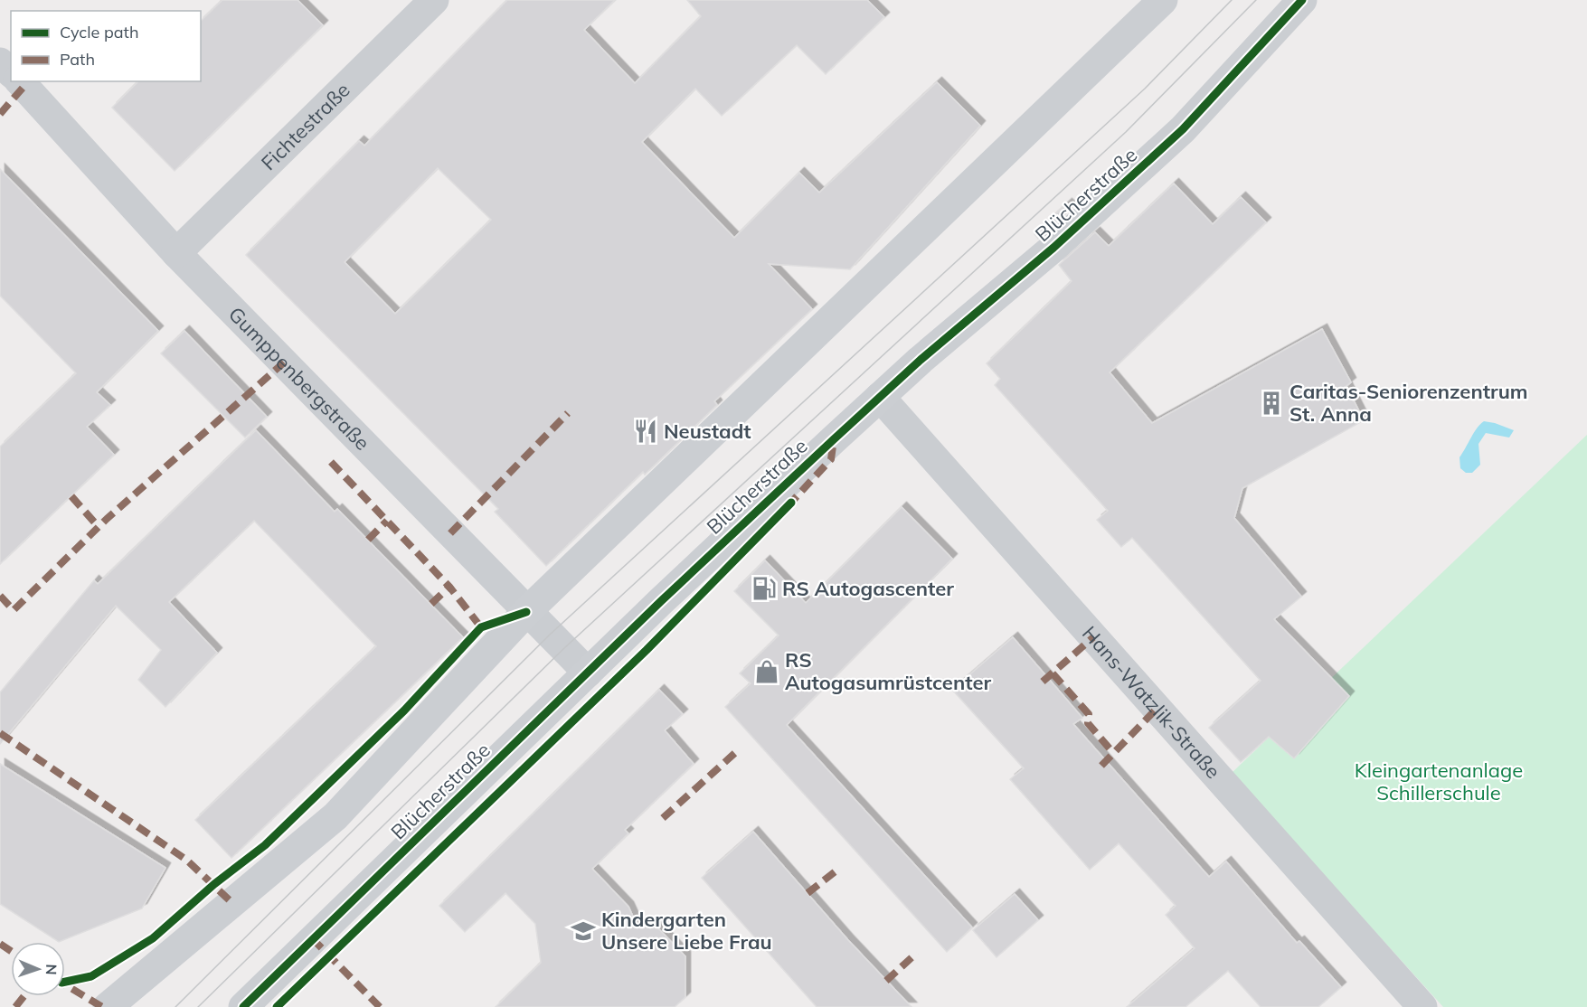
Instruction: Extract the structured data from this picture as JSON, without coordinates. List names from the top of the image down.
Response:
{
  "streets": {
    "street": [
      "Fichtestraße",
      "Blücherstraße",
      "Gumppenbergstraße",
      "Hans-Watzlik-Straße"
    ]
  },
  "crossings": [
    ["Fichtestraße", "Gumppenbergstraße"],
    ["Blücherstraße", "Gumppenbergstraße"],
    ["Blücherstraße", "Hans-Watzlik-Straße"]
  ],
  "parks": ["Kleingartenanlage Schillerschule"],
  "places": {
    "building": ["Caritas-Seniorenzentrum St. Anna"],
    "restaurant": ["Neustadt"],
    "fuel station": ["RS Autogascenter"],
    "shop": ["RS Autogasumrüstcenter"],
    "school or university": ["Kindergarten Unsere Liebe Frau"]
  },
  "legend": ["Cycle path", "Path"],
  "north": "right"
}
